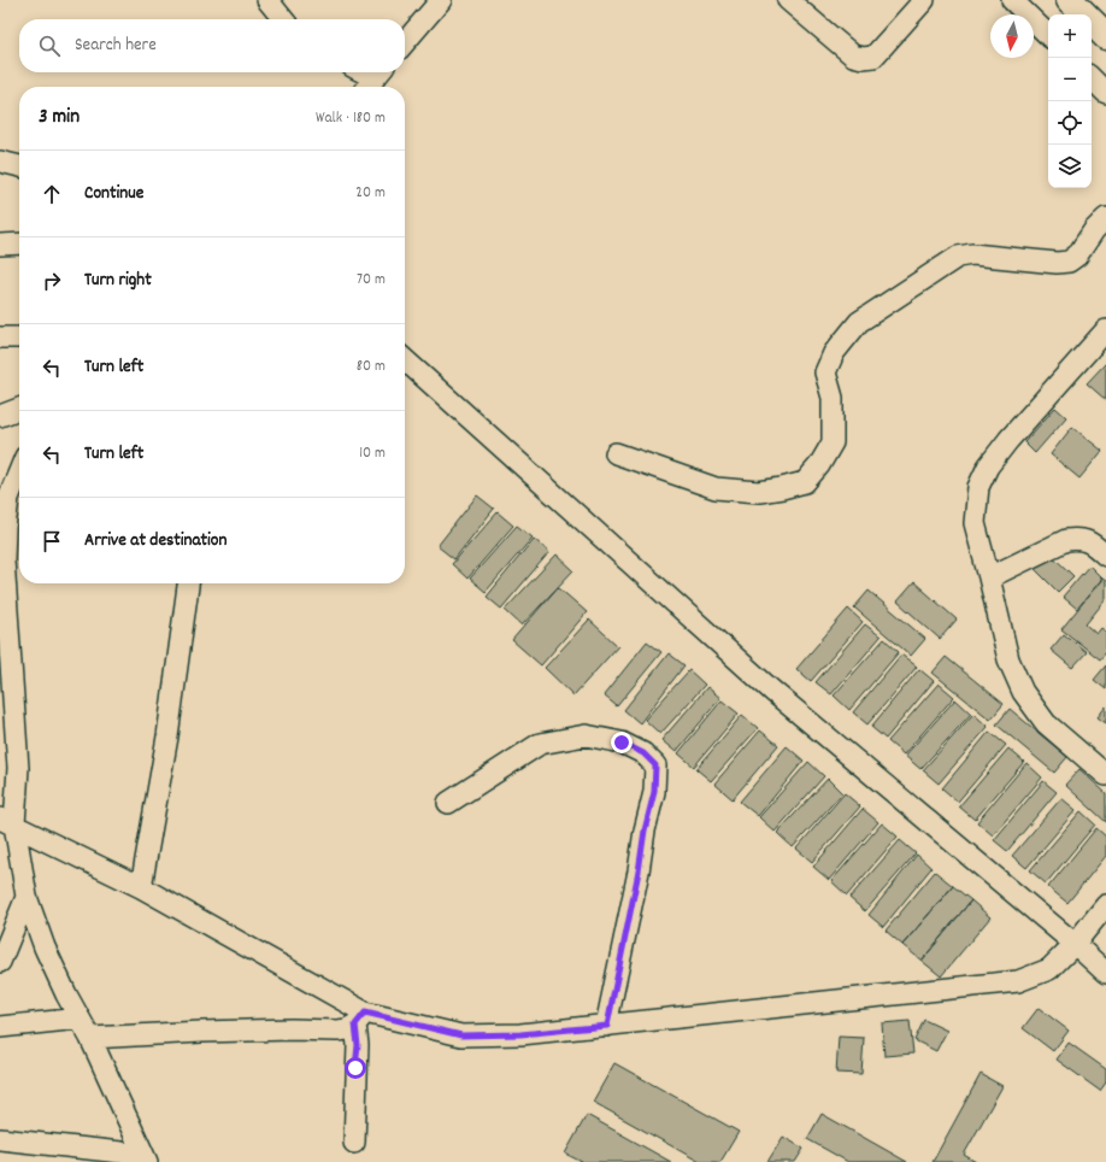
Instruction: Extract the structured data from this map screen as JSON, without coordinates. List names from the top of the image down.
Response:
{
  "north": "bottom",
  "page": {
    "map_buttons": ["+", "−"],
    "search": "Search here",
    "heading": ["3 min", "Walk · 180 m"],
    "list": [
      ["Continue", "20 m"],
      ["Turn right", "70 m"],
      ["Turn left", "80 m"],
      ["Turn left", "10 m"],
      "Arrive at destination"
    ]
  }
}
